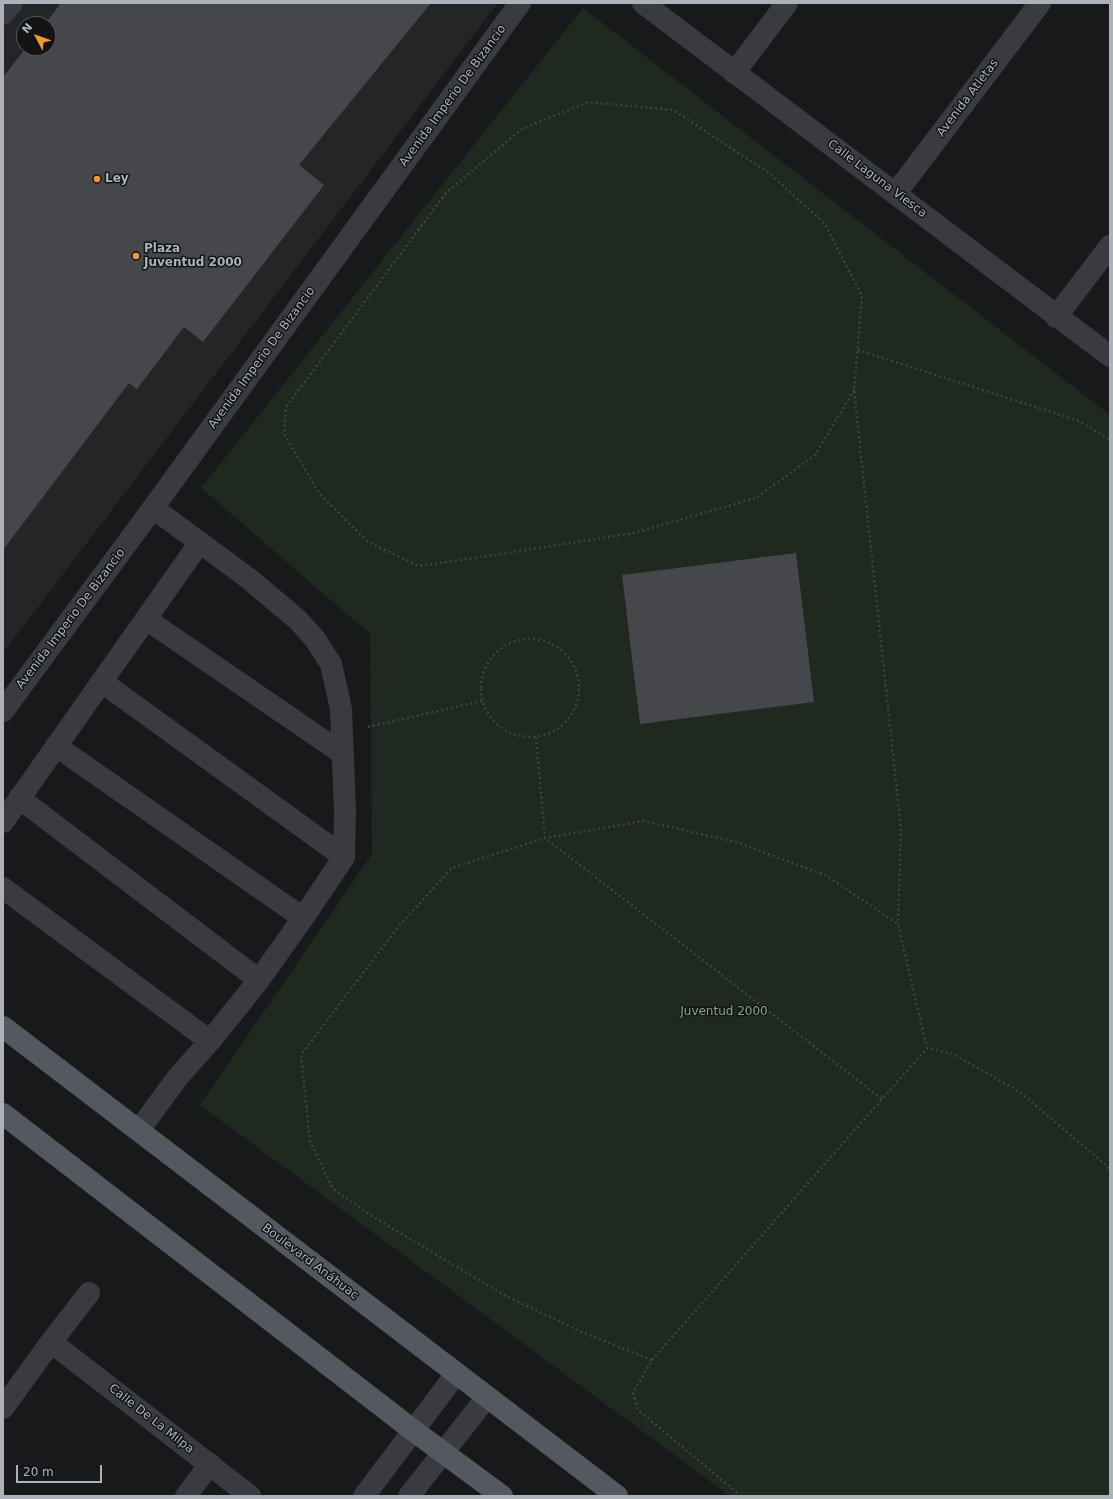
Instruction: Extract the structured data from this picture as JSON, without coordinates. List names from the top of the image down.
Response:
{
  "streets": {
    "main road": ["Boulevard Anáhuac"],
    "street": [
      "Avenida Imperio De Bizancio",
      "Avenida Atletas",
      "Calle Laguna Viesca",
      "Calle De La Milpa"
    ]
  },
  "crossings": [
    ["Avenida Atletas", "Calle Laguna Viesca"]
  ],
  "parks": ["Juventud 2000"],
  "places": ["Ley", "Plaza Juventud 2000"],
  "scale_bar": "20 m",
  "north": "top left"
}
